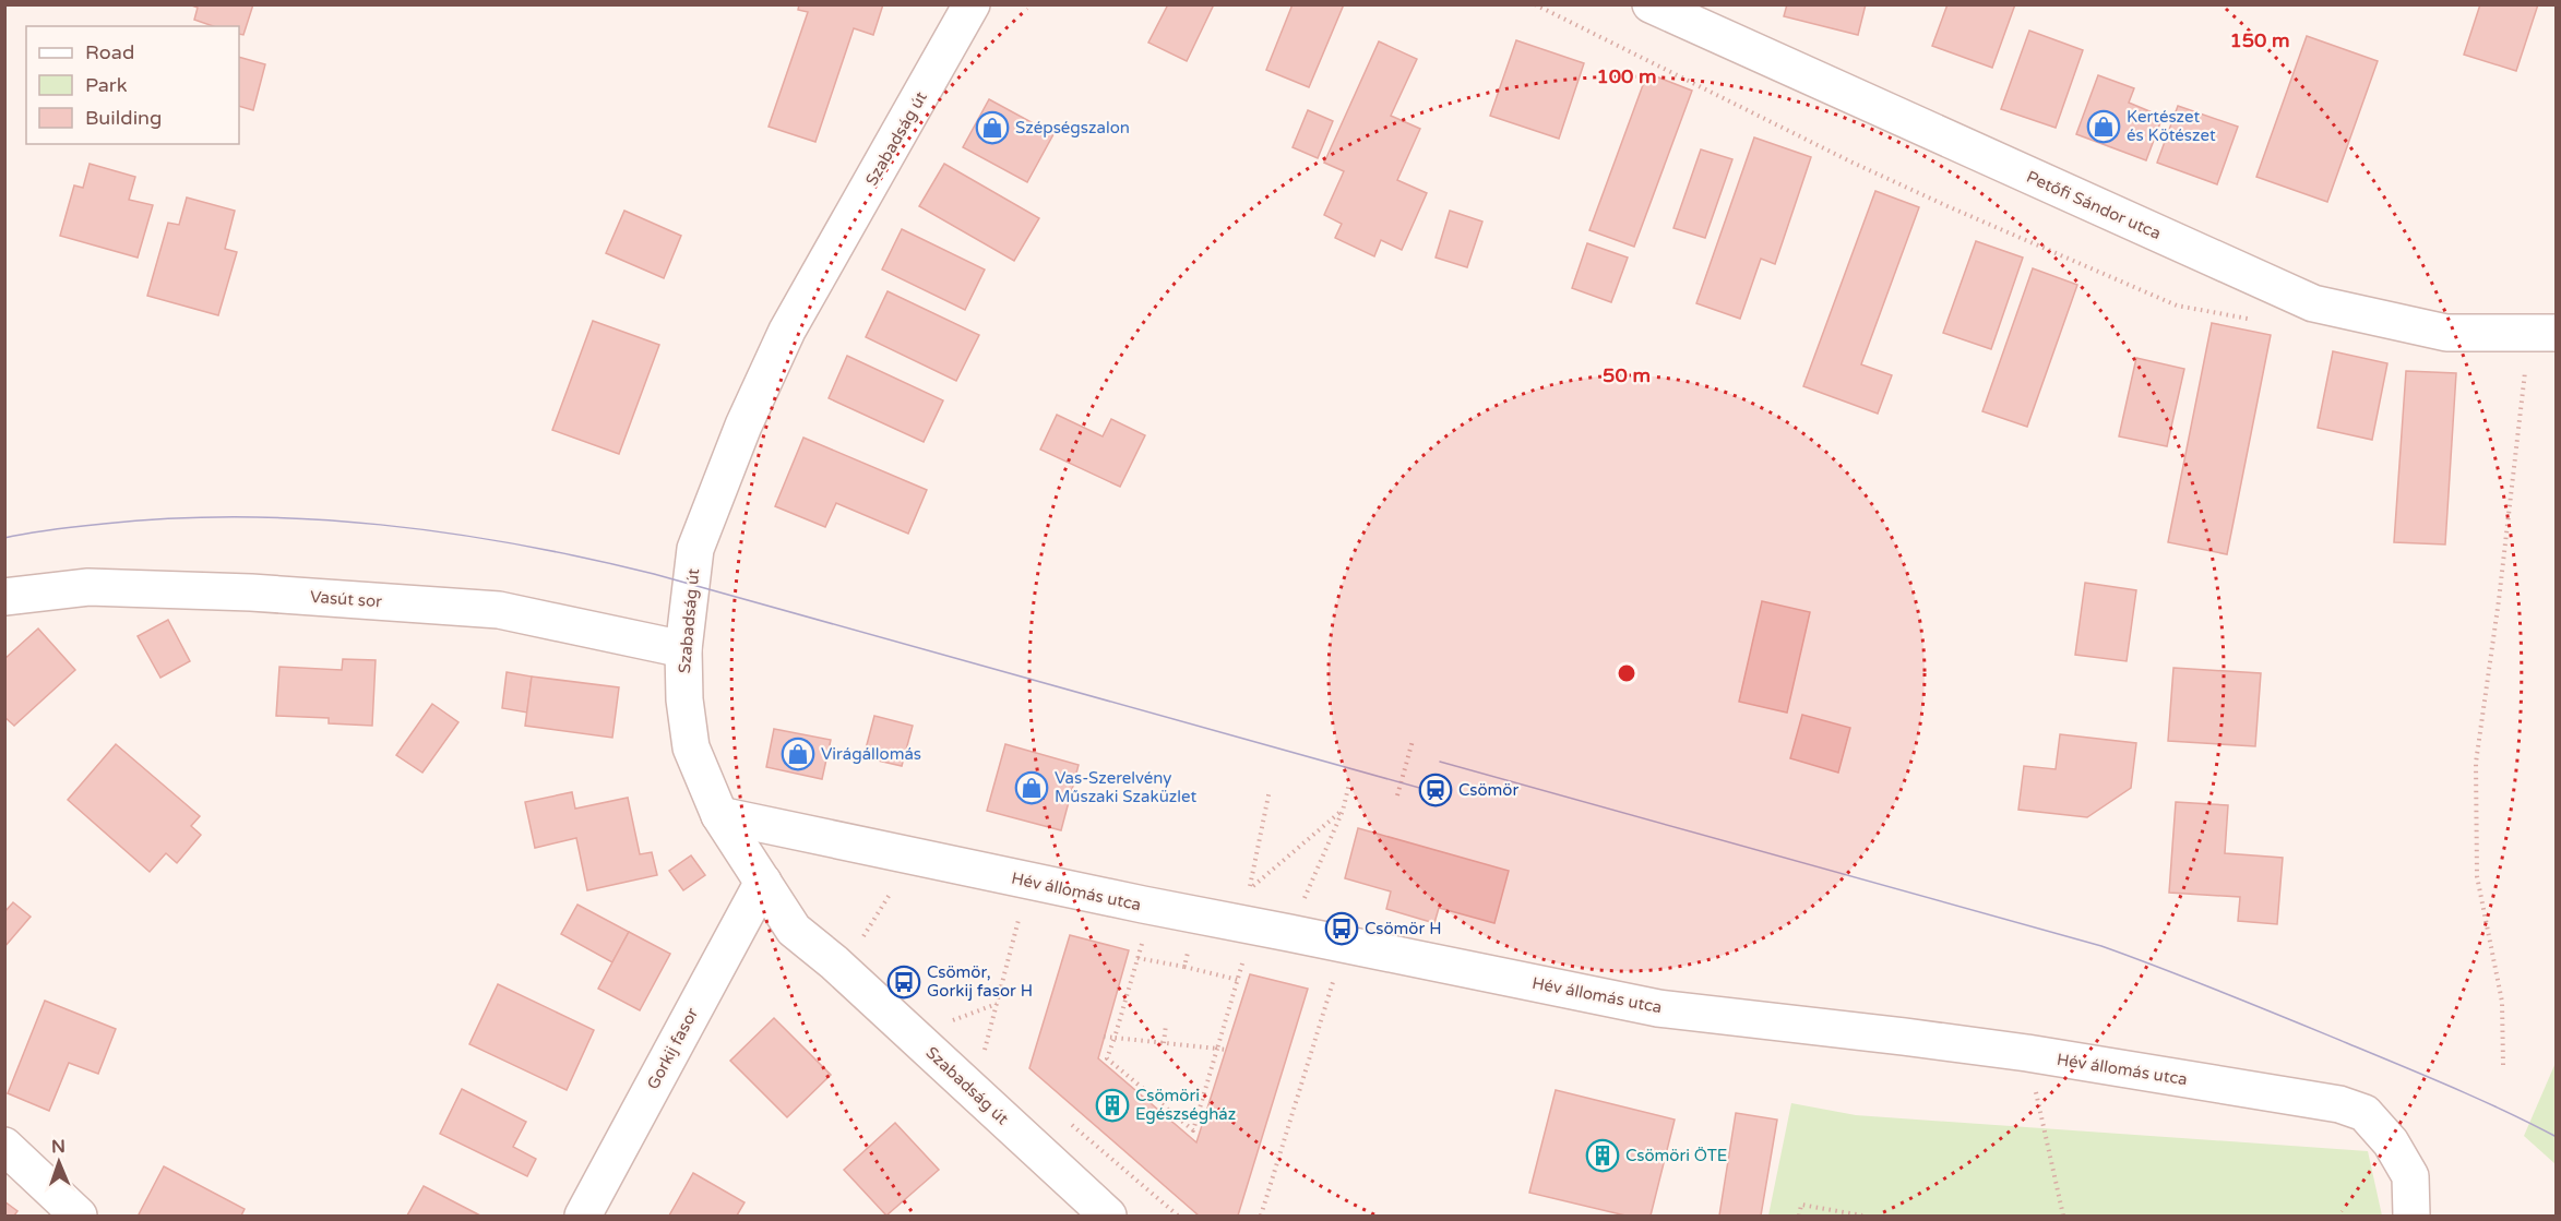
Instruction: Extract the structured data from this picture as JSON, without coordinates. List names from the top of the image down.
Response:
{
  "streets": {
    "street": [
      "Szabadság út",
      "Petőfi Sándor utca",
      "Vasút sor",
      "Hév állomás utca",
      "Gorkij fasor"
    ]
  },
  "crossings": [
    ["Szabadság út", "Vasút sor"],
    ["Szabadság út", "Hév állomás utca"],
    ["Szabadság út", "Gorkij fasor"]
  ],
  "places": {
    "shop": [
      "Kertészet és Kötészet",
      "Szépségszalon",
      "Virágállomás",
      "Vas-Szerelvény Műszaki Szaküzlet"
    ],
    "station": ["Csömör"],
    "bus stop": ["Csömör H", "Csömör, Gorkij fasor H"],
    "building": ["Csömöri Egészségház", "Csömöri ÖTE"]
  },
  "legend": ["Road", "Park", "Building"],
  "north": "top",
  "rings": ["150 m", "100 m", "50 m"]
}
